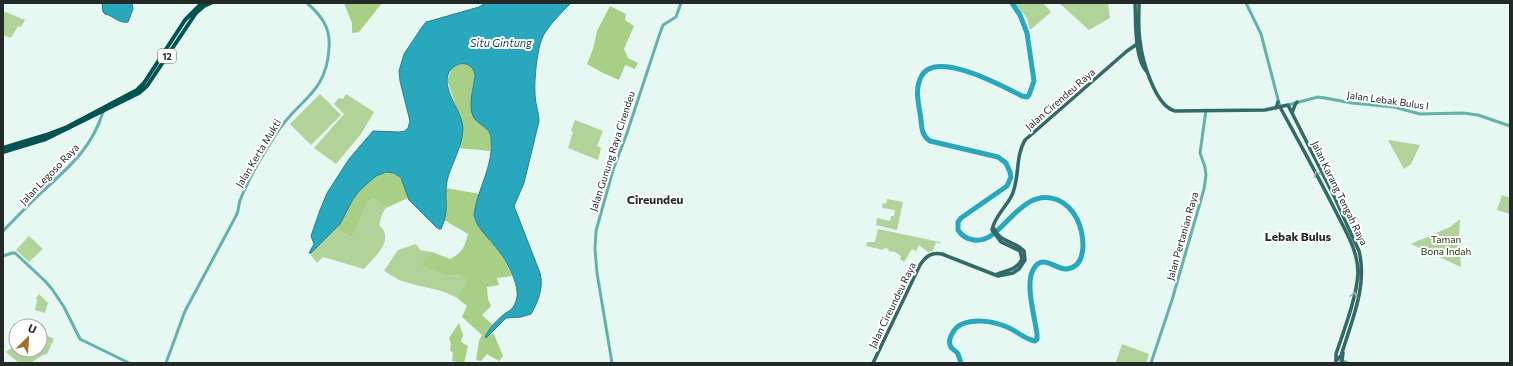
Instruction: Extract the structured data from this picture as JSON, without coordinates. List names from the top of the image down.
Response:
{
  "streets": {
    "highway": ["12"],
    "main road": ["Jalan Cirendeu Raya", "Jalan Karang Tengah Raya", "Jalan Cireundeu Raya"],
    "street": [
      "Jalan Lebak Bulus I",
      "Jalan Gunung Raya Cirendeu",
      "Jalan Kerta Mukti",
      "Jalan Legoso Raya",
      "Jalan Pertanian Raya"
    ]
  },
  "crossings": [
    ["12", "Jalan Legoso Raya"],
    ["Jalan Cirendeu Raya", "Jalan Cireundeu Raya"],
    ["Jalan Lebak Bulus I", "Jalan Karang Tengah Raya"]
  ],
  "districts": ["Cireundeu", "Lebak Bulus"],
  "water": ["Situ Gintung"],
  "parks": ["Taman Bona Indah"],
  "north": "top right"
}
